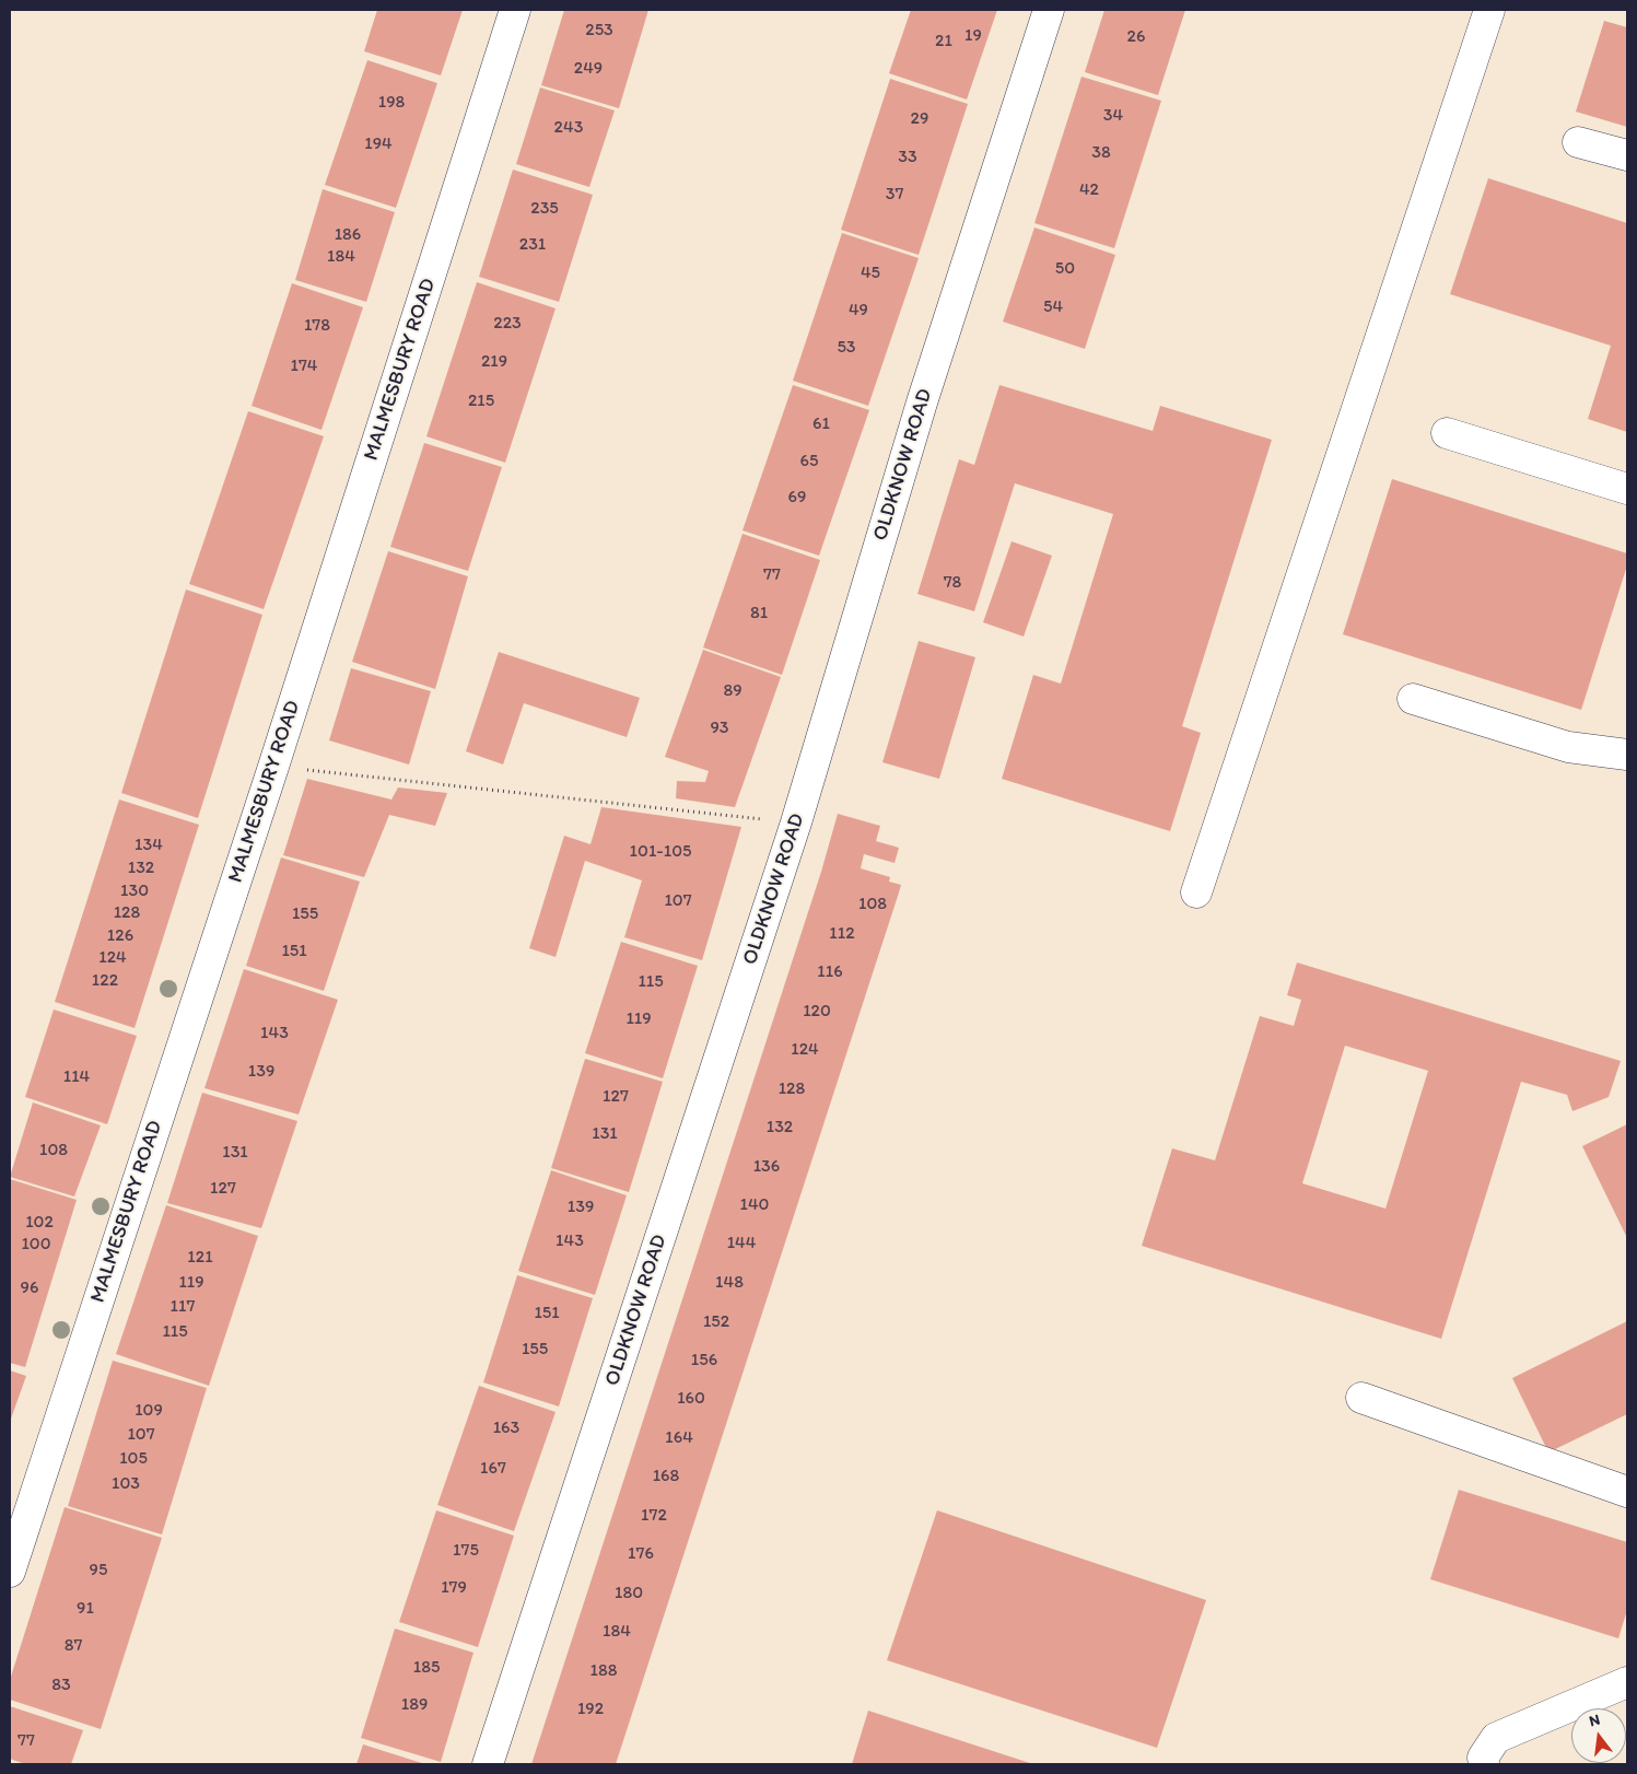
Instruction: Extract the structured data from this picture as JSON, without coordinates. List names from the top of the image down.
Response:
{
  "streets": {
    "street": ["MALMESBURY ROAD", "OLDKNOW ROAD"]
  },
  "house_numbers": [
    "253",
    "19",
    "26",
    "21",
    "249",
    "198",
    "34",
    "29",
    "243",
    "194",
    "38",
    "33",
    "42",
    "37",
    "235",
    "186",
    "231",
    "184",
    "50",
    "45",
    "54",
    "49",
    "223",
    "178",
    "53",
    "219",
    "174",
    "215",
    "61",
    "65",
    "69",
    "77",
    "78",
    "81",
    "89",
    "93",
    "134",
    "101-105",
    "132",
    "130",
    "107",
    "108",
    "128",
    "155",
    "112",
    "126",
    "151",
    "124",
    "116",
    "122",
    "115",
    "120",
    "119",
    "143",
    "124",
    "139",
    "114",
    "128",
    "127",
    "132",
    "131",
    "108",
    "131",
    "136",
    "127",
    "140",
    "139",
    "102",
    "143",
    "144",
    "100",
    "121",
    "119",
    "148",
    "96",
    "117",
    "151",
    "152",
    "115",
    "155",
    "156",
    "160",
    "109",
    "163",
    "107",
    "164",
    "105",
    "167",
    "168",
    "103",
    "172",
    "175",
    "176",
    "95",
    "179",
    "180",
    "91",
    "184",
    "87",
    "185",
    "188",
    "83",
    "189",
    "192",
    "77"
  ],
  "north": "top"
}
